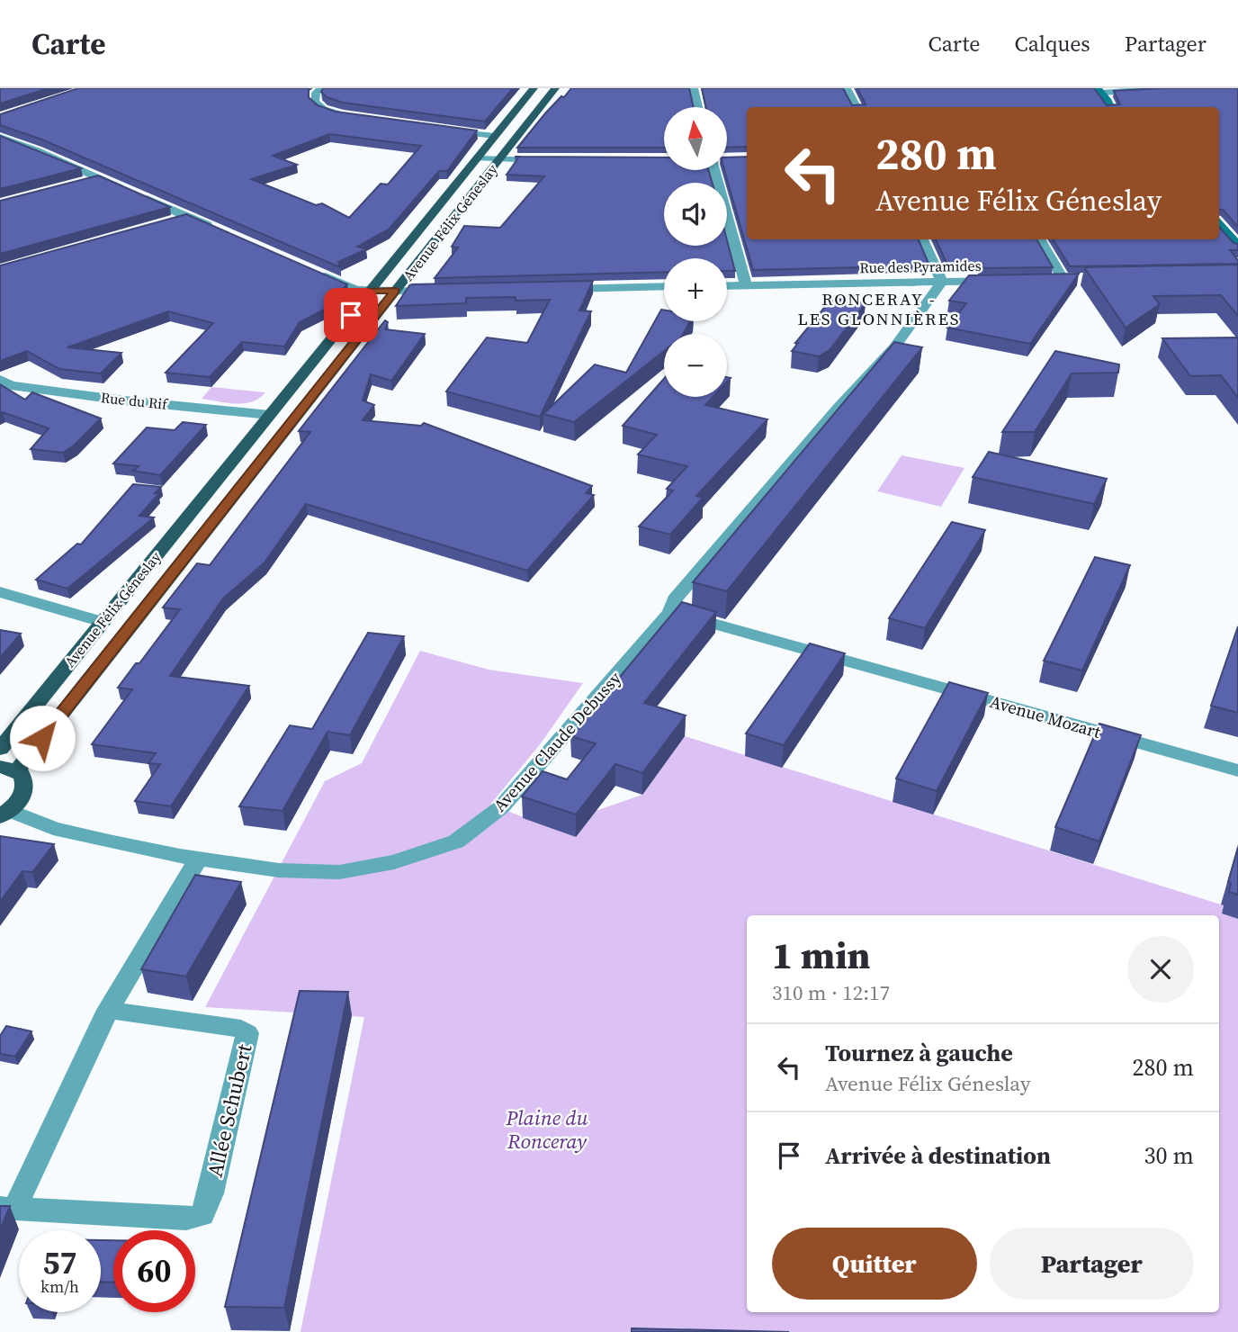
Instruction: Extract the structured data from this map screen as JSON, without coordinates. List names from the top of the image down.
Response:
{
  "streets": {
    "main road": ["Avenue Félix Géneslay"],
    "street": [
      "Rue des Pyramides",
      "Rue du Rif",
      "Avenue Mozart",
      "Avenue Claude Debussy",
      "Allée Schubert"
    ]
  },
  "crossings": [
    ["Avenue Félix Géneslay", "Rue du Rif"],
    ["Avenue Félix Géneslay", "Avenue Claude Debussy"],
    ["Rue des Pyramides", "Avenue Claude Debussy"],
    ["Avenue Mozart", "Avenue Claude Debussy"]
  ],
  "districts": ["RONCERAY - LES GLONNIÈRES"],
  "parks": ["Plaine du Ronceray"],
  "north": "top",
  "page": {
    "header": "Carte",
    "nav": ["Carte", "Calques", "Partager"],
    "map_buttons": ["+", "−"],
    "turn": ["280 m", "Avenue Félix Géneslay"],
    "heading": ["1 min", "310 m · 12:17"],
    "list": [
      {
        "name": "Tournez à gauche",
        "note": "Avenue Félix Géneslay",
        "value": "280 m"
      },
      {
        "name": "Arrivée à destination",
        "value": "30 m"
      }
    ],
    "buttons": ["Quitter", "Partager"],
    "speed": "57 km/h",
    "limit": "60"
  }
}
